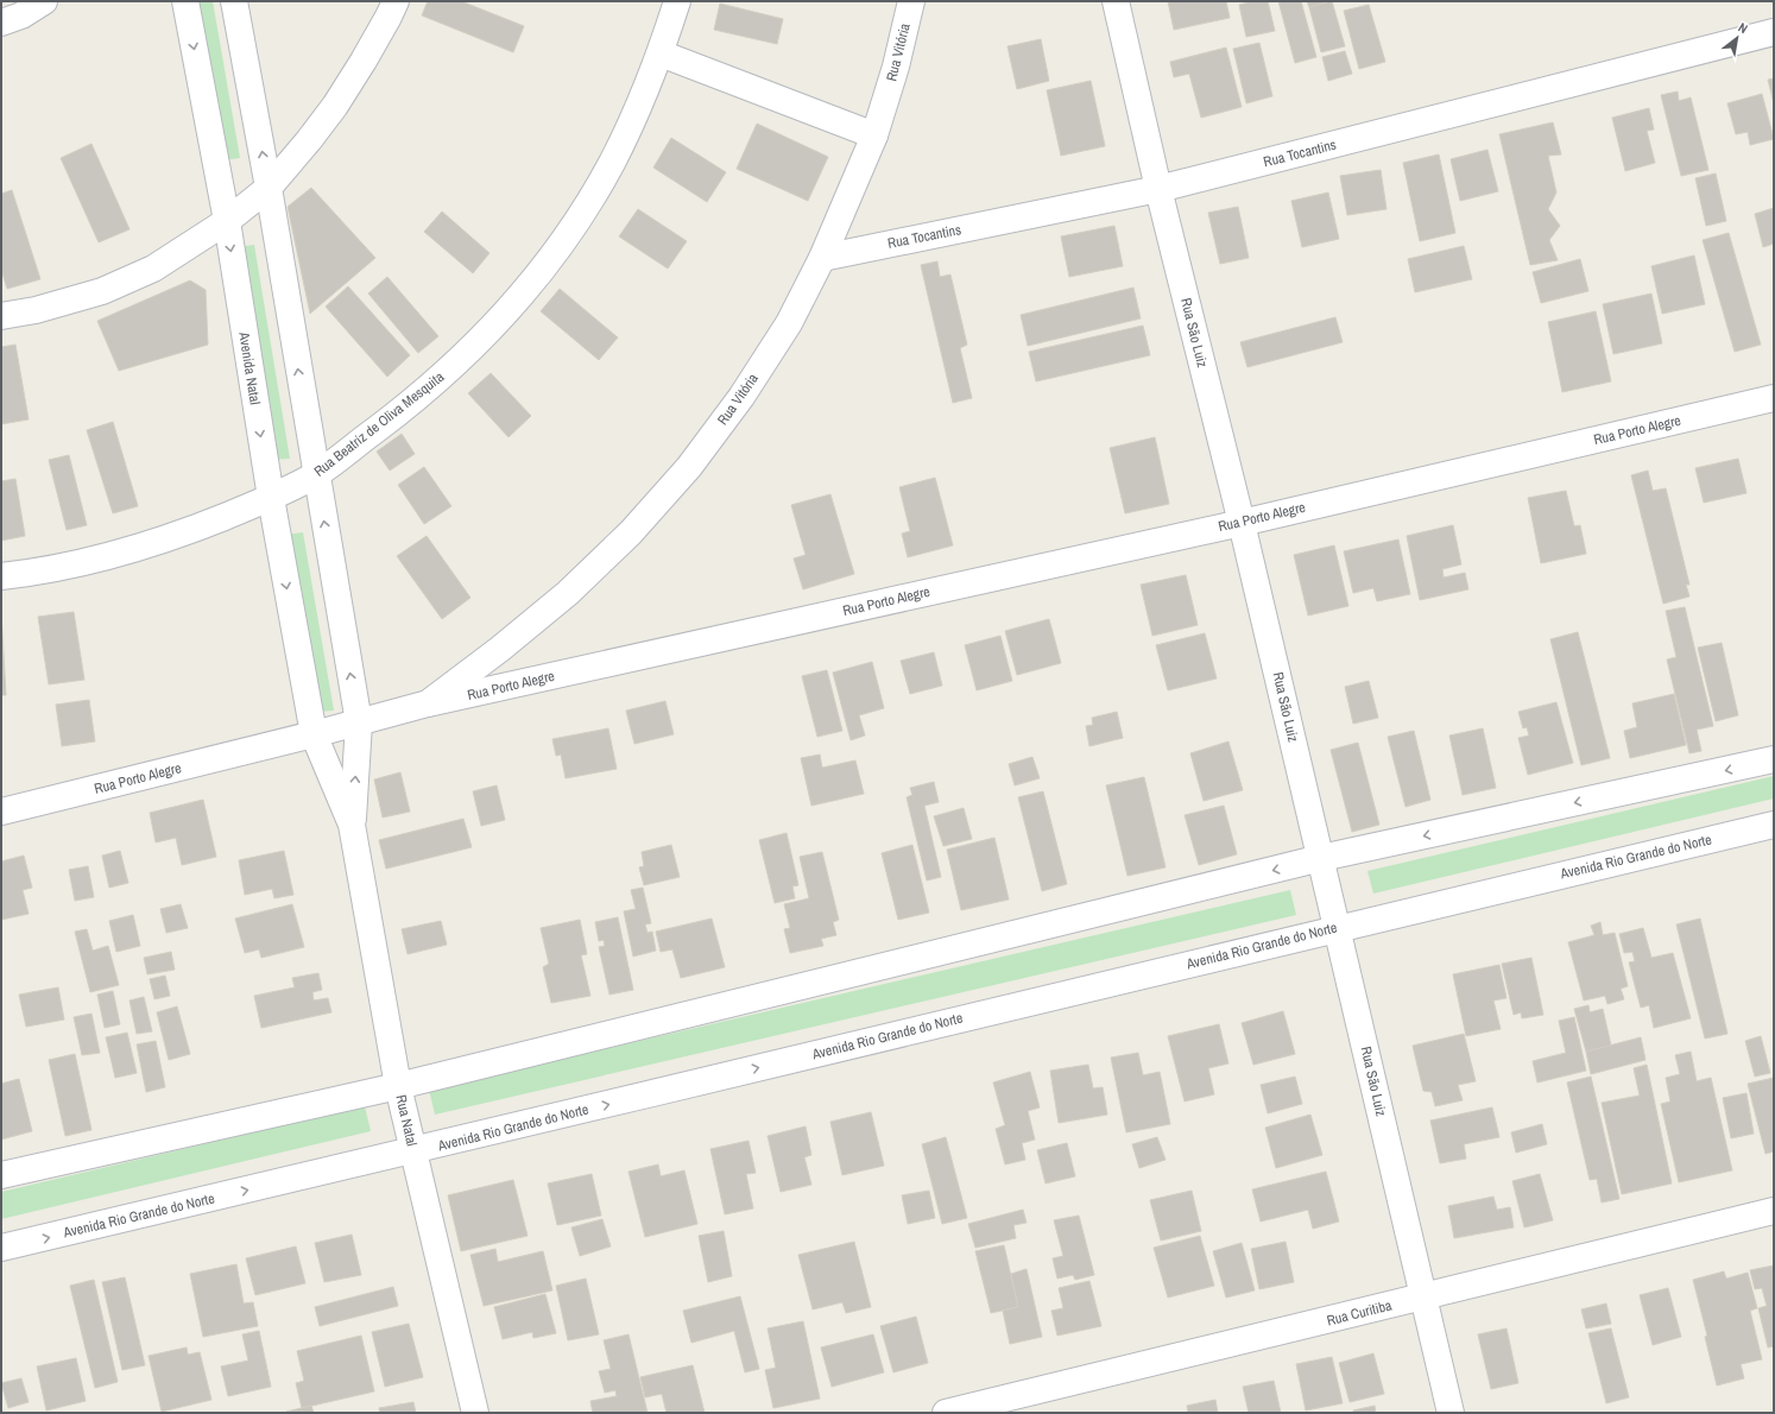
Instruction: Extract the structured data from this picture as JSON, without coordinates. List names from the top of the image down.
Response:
{
  "streets": {
    "street": [
      "Rua Vitória",
      "Rua Tocantins",
      "Rua São Luiz",
      "Avenida Natal",
      "Rua Beatriz de Oliva Mesquita",
      "Rua Porto Alegre",
      "Avenida Rio Grande do Norte",
      "Rua Natal",
      "Rua Curitiba"
    ]
  },
  "crossings": [
    ["Rua Vitória", "Rua Tocantins"],
    ["Rua Vitória", "Rua Porto Alegre"],
    ["Rua Tocantins", "Rua São Luiz"],
    ["Rua São Luiz", "Rua Porto Alegre"],
    ["Rua São Luiz", "Avenida Rio Grande do Norte"],
    ["Rua São Luiz", "Rua Curitiba"],
    ["Avenida Natal", "Rua Beatriz de Oliva Mesquita"],
    ["Avenida Natal", "Rua Porto Alegre"],
    ["Avenida Natal", "Rua Natal"],
    ["Rua Porto Alegre", "Rua Natal"],
    ["Avenida Rio Grande do Norte", "Rua Natal"]
  ],
  "north": "top right"
}
